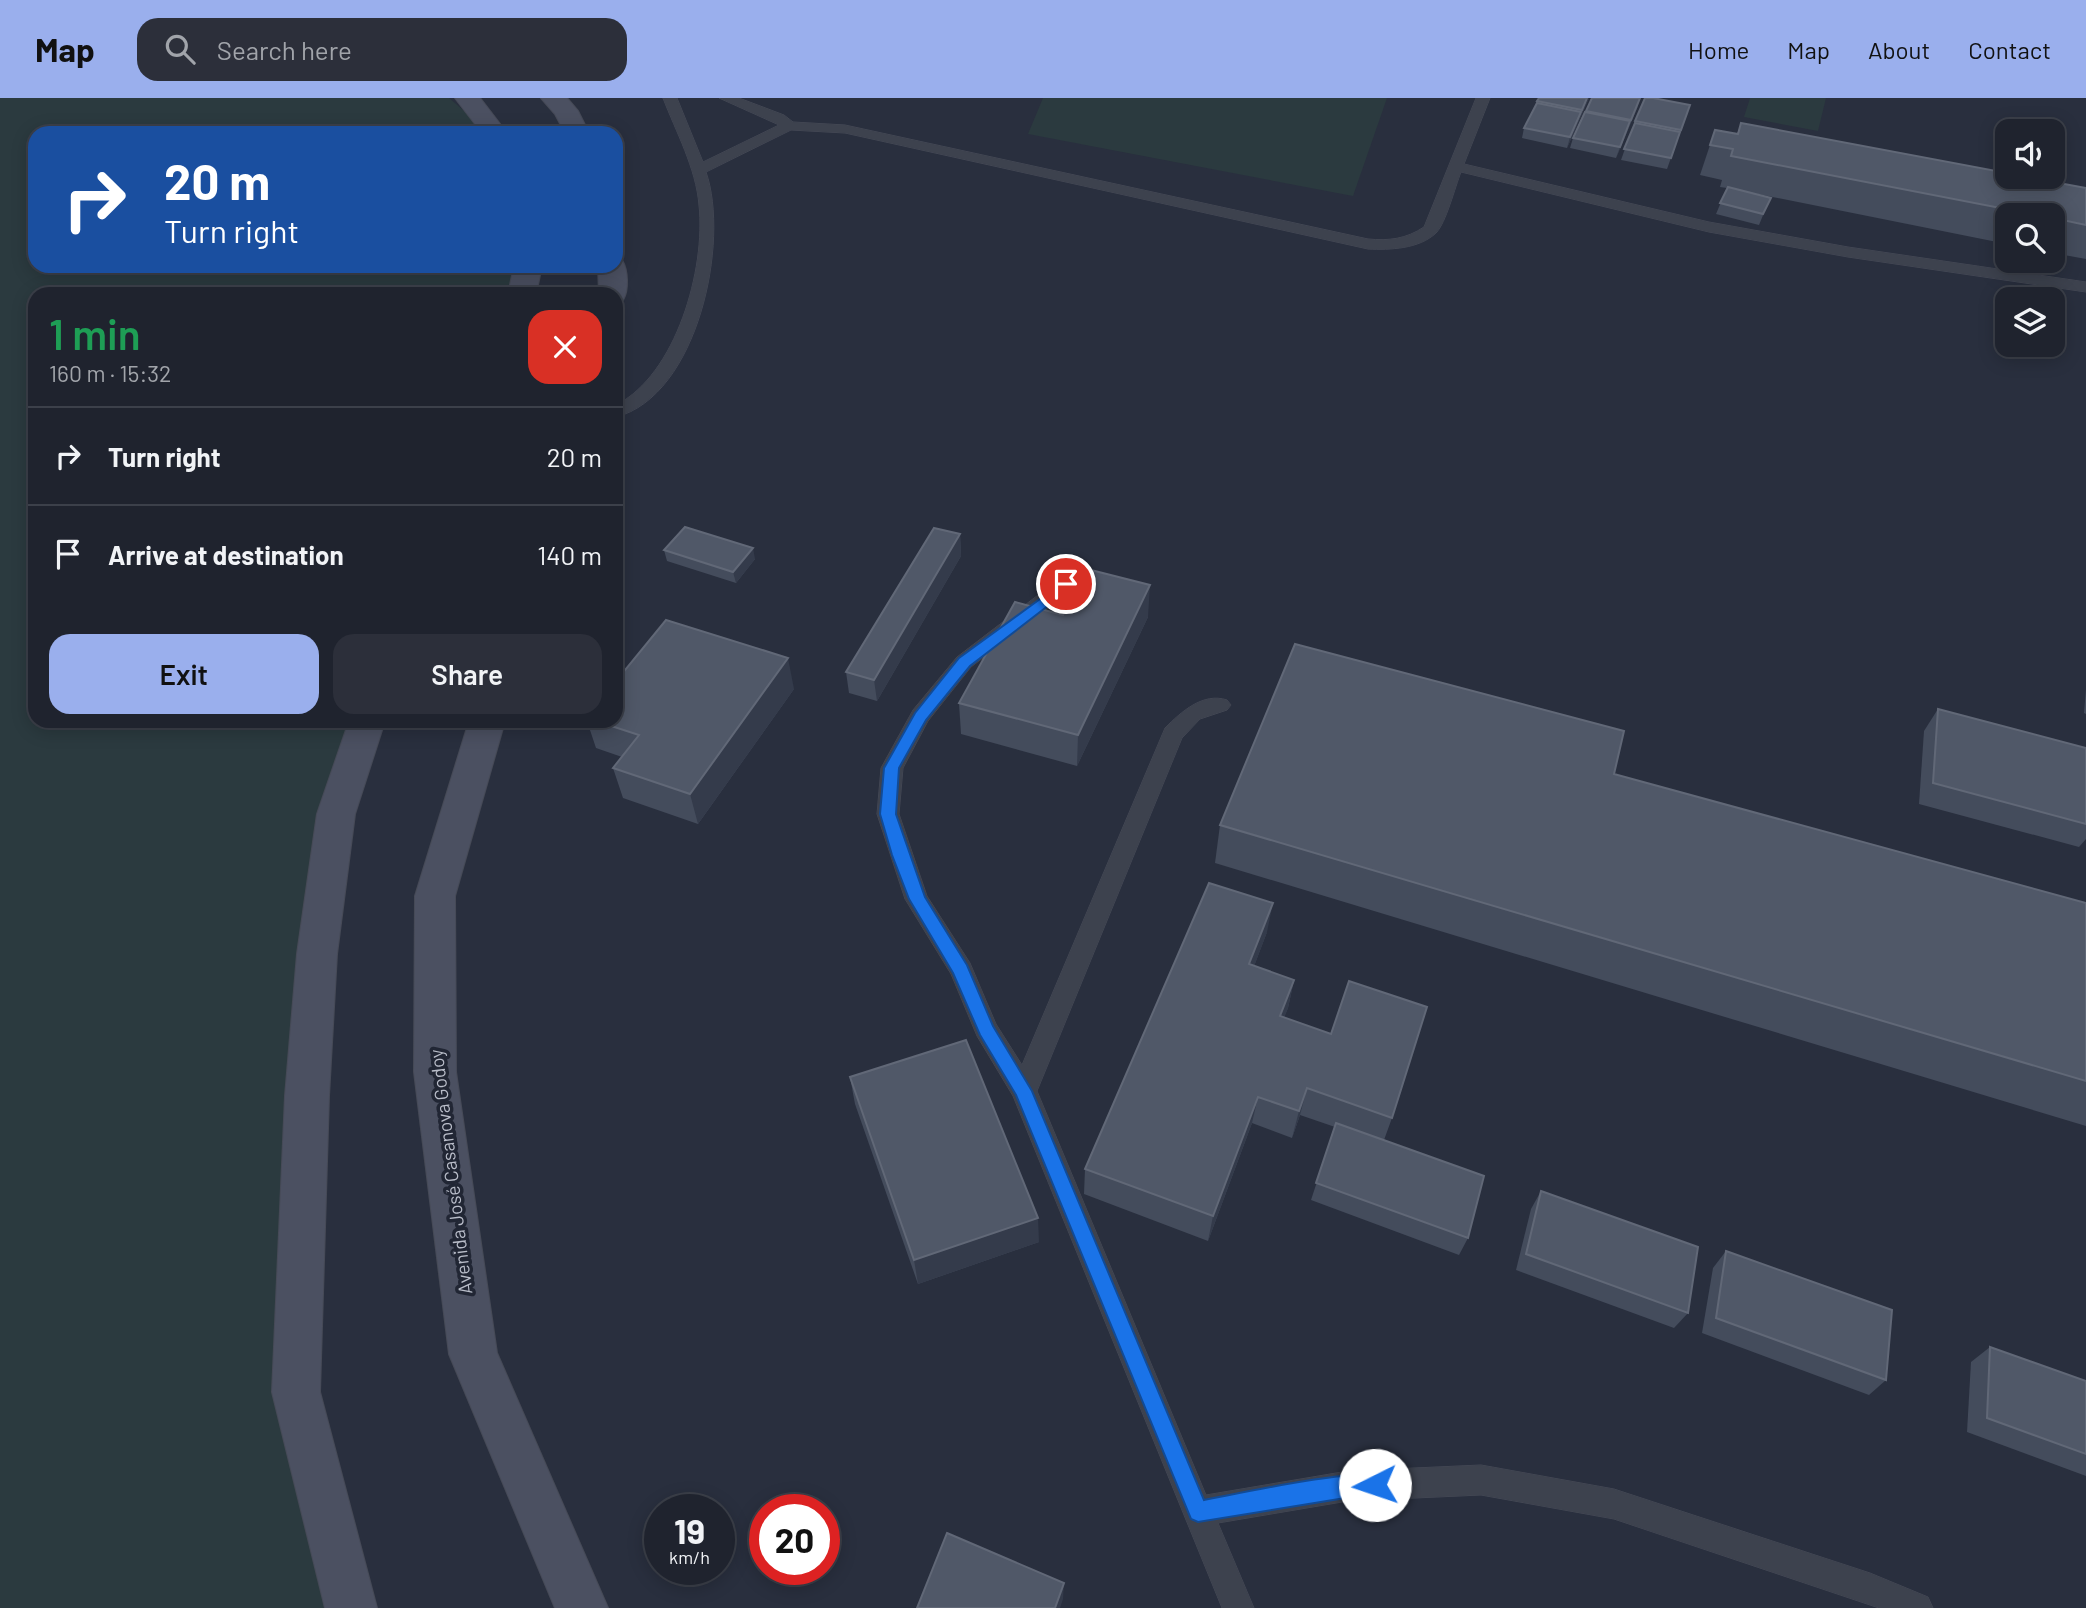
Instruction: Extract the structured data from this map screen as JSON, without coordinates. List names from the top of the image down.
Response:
{
  "streets": {
    "street": ["Avenida José Casanova Godoy"]
  },
  "page": {
    "header": "Map",
    "search": "Search here",
    "nav": [
      "Home",
      "Map",
      "About",
      "Contact"
    ],
    "turn": ["20 m", "Turn right"],
    "heading": ["1 min", "160 m · 15:32"],
    "list": [
      {
        "name": "Turn right",
        "value": "20 m"
      },
      {
        "name": "Arrive at destination",
        "value": "140 m"
      }
    ],
    "buttons": ["Exit", "Share"],
    "speed": "19 km/h",
    "limit": "20"
  }
}
